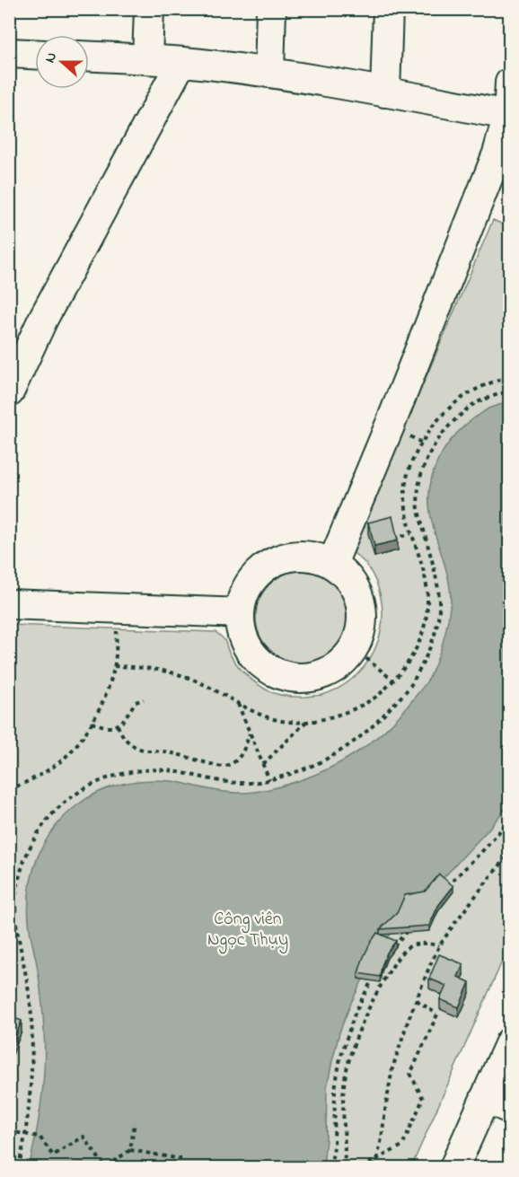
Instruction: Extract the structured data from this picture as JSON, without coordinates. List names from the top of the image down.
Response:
{
  "parks": ["Công viên Ngọc Thụy"],
  "north": "left"
}
